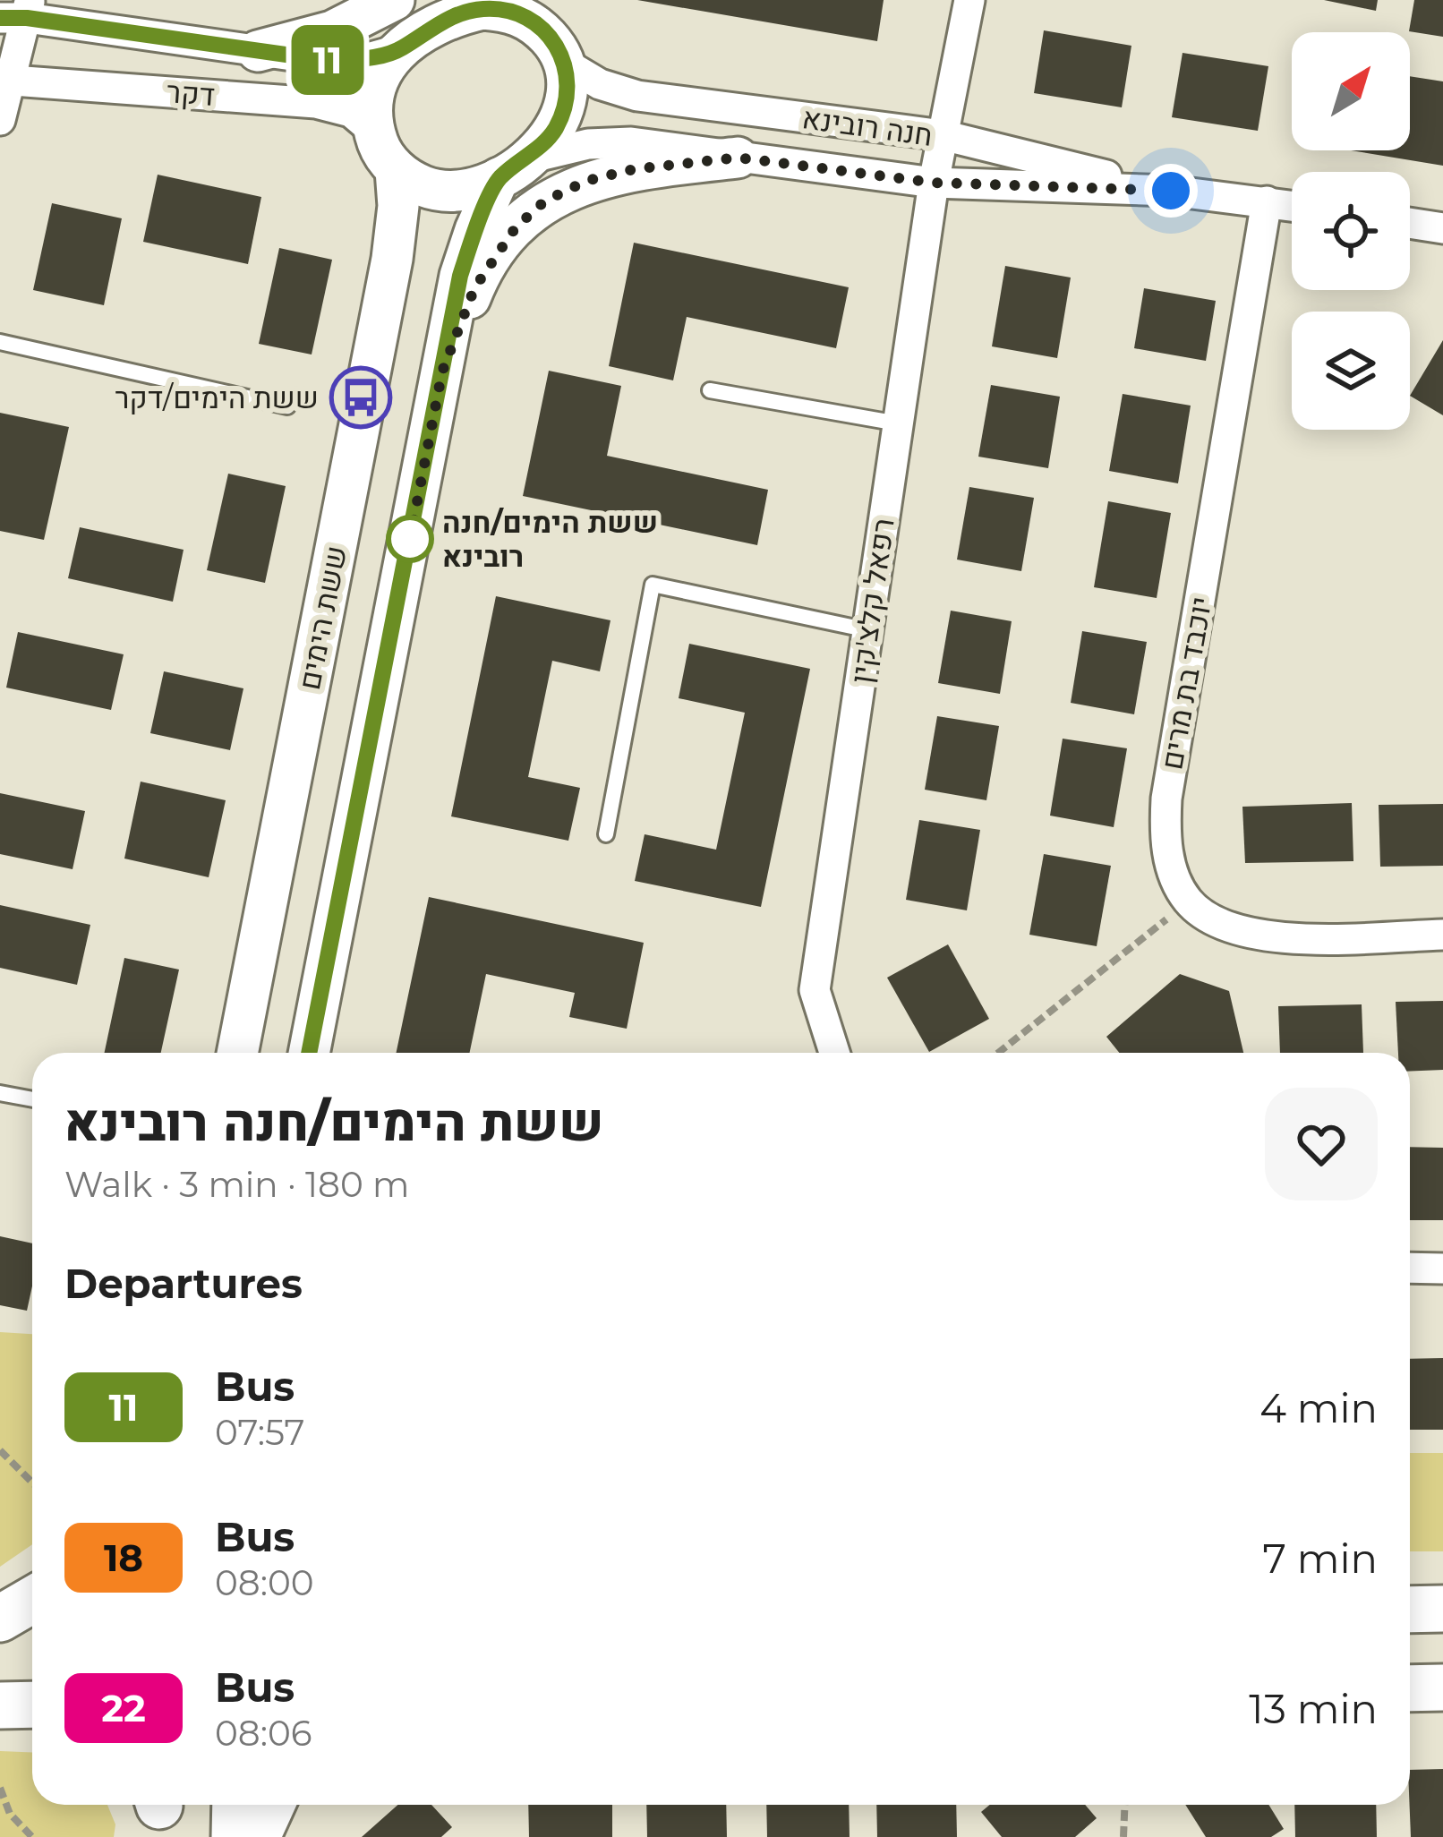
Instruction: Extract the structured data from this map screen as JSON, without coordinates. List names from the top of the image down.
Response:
{
  "streets": {
    "main road": ["ששת הימים"],
    "street": [
      "דקר",
      "חנה רובינא",
      "רפאל קלצ'קין",
      "יוכבד בת מרים"
    ]
  },
  "crossings": [
    ["דקר", "חנה רובינא"],
    ["דקר", "ששת הימים"],
    ["חנה רובינא", "רפאל קלצ'קין"],
    ["חנה רובינא", "ששת הימים"],
    ["חנה רובינא", "יוכבד בת מרים"]
  ],
  "places": {
    "bus stop": ["ששת הימים/דקר"],
    "other": ["ששת הימים/חנה רובינא"]
  },
  "lines": ["bus line 11"],
  "north": "top right",
  "page": {
    "on_map": "11",
    "heading": [
      ["ששת הימים/חנה רובינא", "Walk · 3 min · 180 m"],
      "Departures"
    ],
    "list": [
      {
        "mark": "11",
        "name": "Bus",
        "note": "07:57",
        "value": "4 min"
      },
      {
        "mark": "18",
        "name": "Bus",
        "note": "08:00",
        "value": "7 min"
      },
      {
        "mark": "22",
        "name": "Bus",
        "note": "08:06",
        "value": "13 min"
      }
    ]
  }
}
